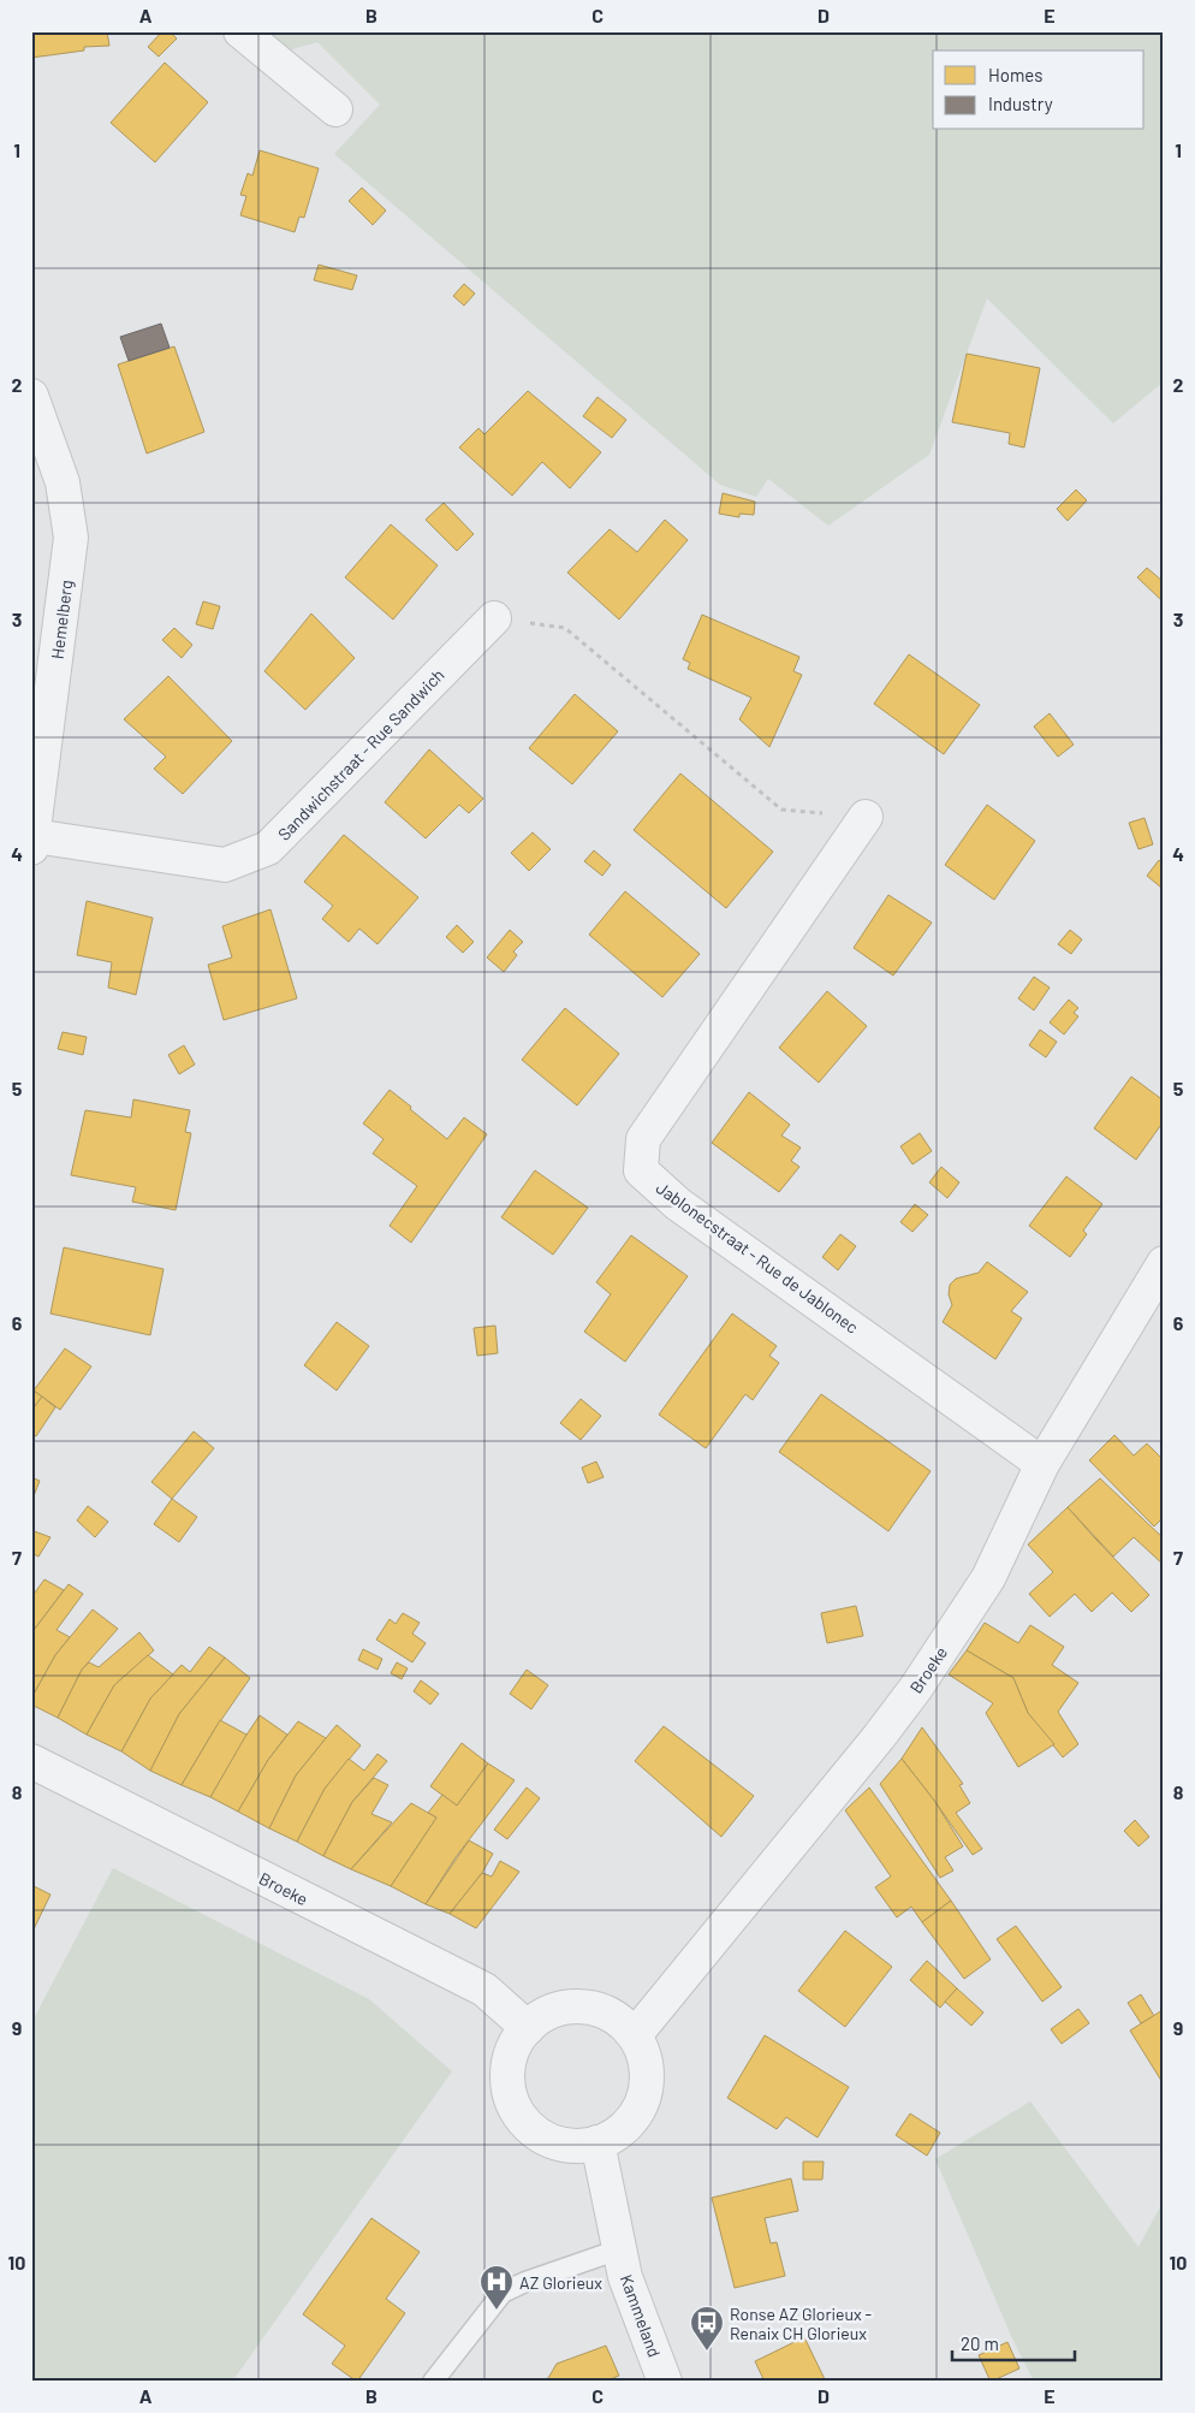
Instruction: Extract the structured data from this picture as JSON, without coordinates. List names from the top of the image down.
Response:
{
  "streets": {
    "street": [
      "Hemelberg",
      "Sandwichstraat - Rue Sandwich",
      "Jablonecstraat - Rue de Jablonec",
      "Broeke",
      "Kammeland"
    ]
  },
  "crossings": [
    ["Hemelberg", "Sandwichstraat - Rue Sandwich"],
    ["Jablonecstraat - Rue de Jablonec", "Broeke"],
    ["Broeke", "Kammeland"]
  ],
  "places": {
    "hospital": ["AZ Glorieux"],
    "bus stop": ["Ronse AZ Glorieux - Renaix CH Glorieux"]
  },
  "legend": ["Homes", "Industry"],
  "scale_bar": "20 m",
  "grid": {
    "columns": [
      "A",
      "B",
      "C",
      "D",
      "E"
    ],
    "rows": [
      "1",
      "2",
      "3",
      "4",
      "5",
      "6",
      "7",
      "8",
      "9",
      "10"
    ]
  }
}
